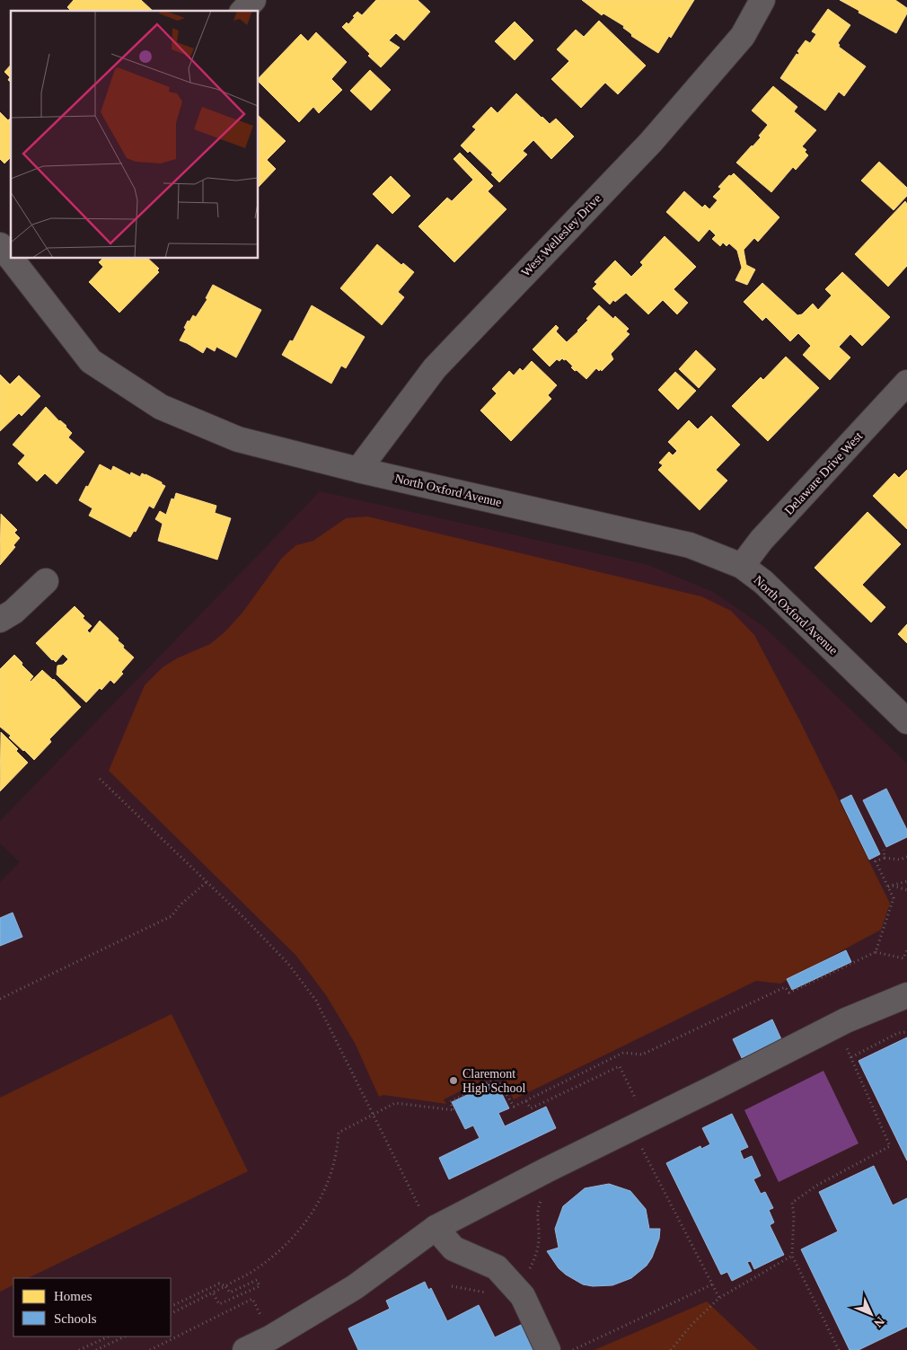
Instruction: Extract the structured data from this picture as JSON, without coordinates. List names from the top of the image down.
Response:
{
  "streets": {
    "street": ["West Wellesley Drive", "Delaware Drive West", "North Oxford Avenue"]
  },
  "crossings": [
    ["West Wellesley Drive", "North Oxford Avenue"],
    ["Delaware Drive West", "North Oxford Avenue"]
  ],
  "places": ["Claremont High School"],
  "legend": ["Homes", "Schools"],
  "north": "bottom right"
}
